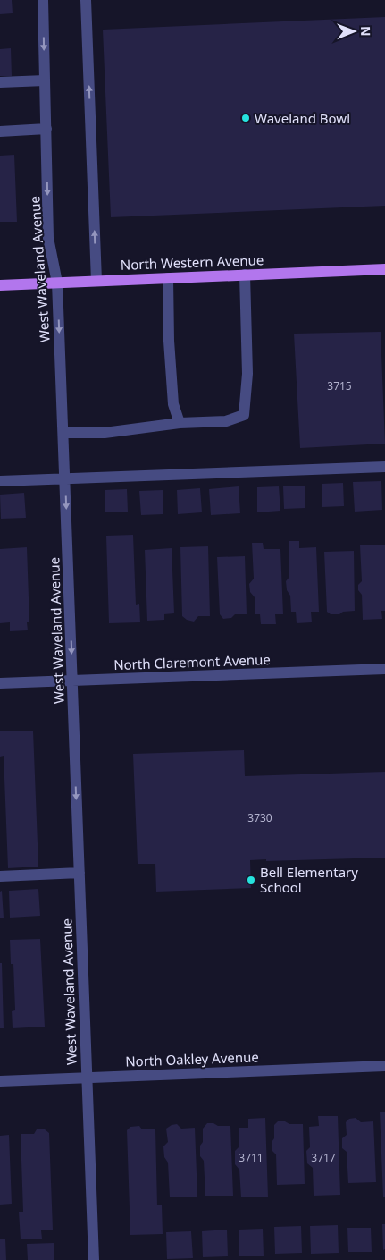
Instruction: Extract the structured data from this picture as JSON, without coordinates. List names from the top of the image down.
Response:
{
  "streets": {
    "main road": ["North Western Avenue"],
    "street": ["West Waveland Avenue", "North Claremont Avenue", "North Oakley Avenue"]
  },
  "crossings": [
    ["North Western Avenue", "West Waveland Avenue"],
    ["West Waveland Avenue", "North Claremont Avenue"],
    ["West Waveland Avenue", "North Oakley Avenue"]
  ],
  "one_way": ["West Waveland Avenue"],
  "places": ["Waveland Bowl", "Bell Elementary School"],
  "house_numbers": [
    "3715",
    "3730",
    "3711",
    "3717"
  ],
  "north": "right"
}
